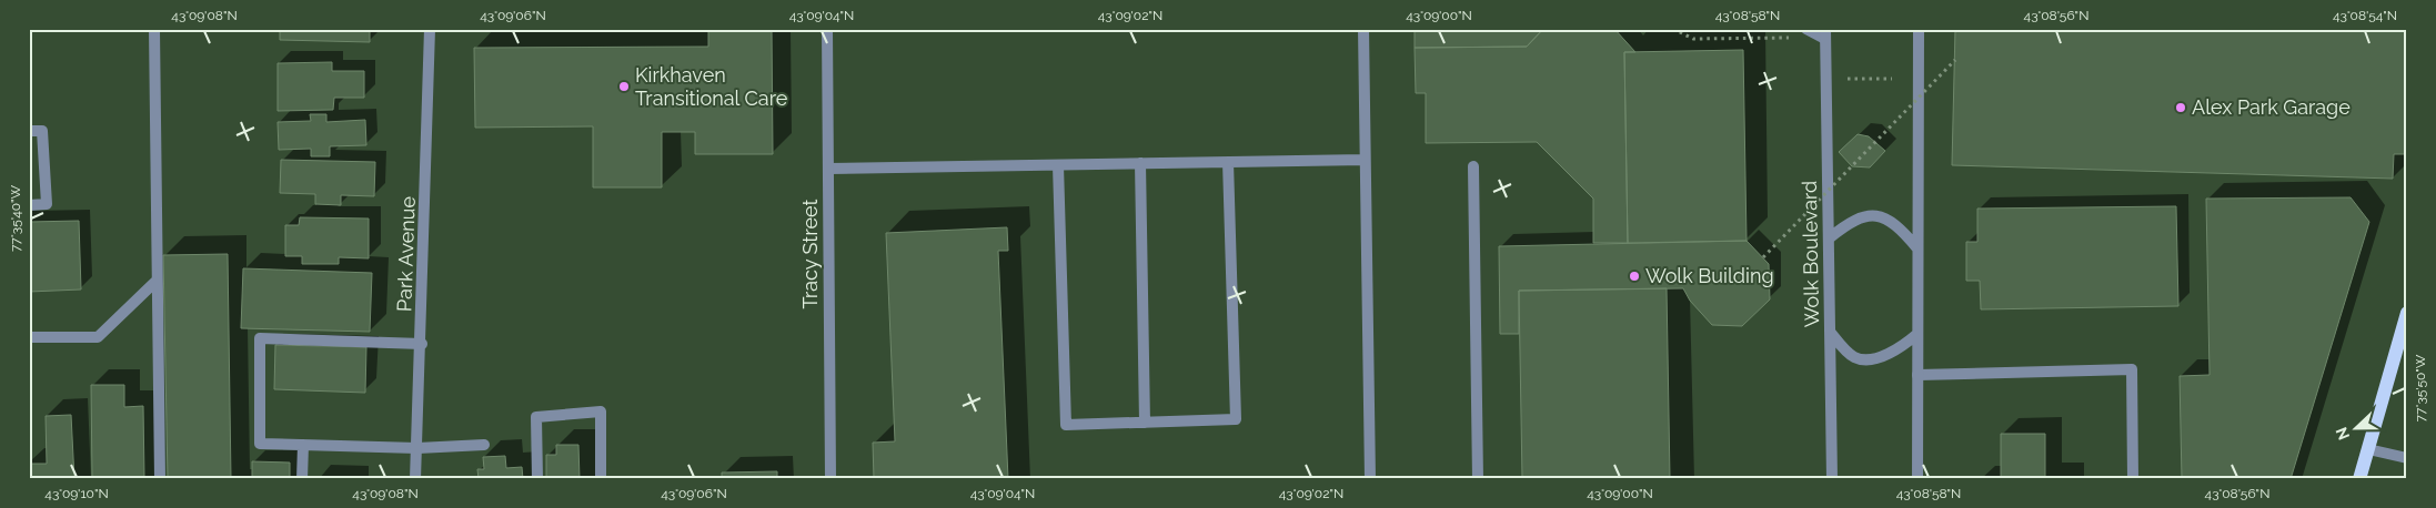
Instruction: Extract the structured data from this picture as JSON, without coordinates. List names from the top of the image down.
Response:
{
  "streets": {
    "street": ["Park Avenue", "Tracy Street", "Wolk Boulevard"]
  },
  "places": ["Kirkhaven Transitional Care", "Alex Park Garage", "Wolk Building"],
  "north": "left",
  "coordinates": [
    "43°09'08\"N",
    "43°09'06\"N",
    "43°09'04\"N",
    "43°09'02\"N",
    "43°09'00\"N",
    "43°08'58\"N",
    "43°08'56\"N",
    "43°08'54\"N",
    "77°35'40\"W",
    "77°35'50\"W",
    "43°09'10\"N"
  ]
}
